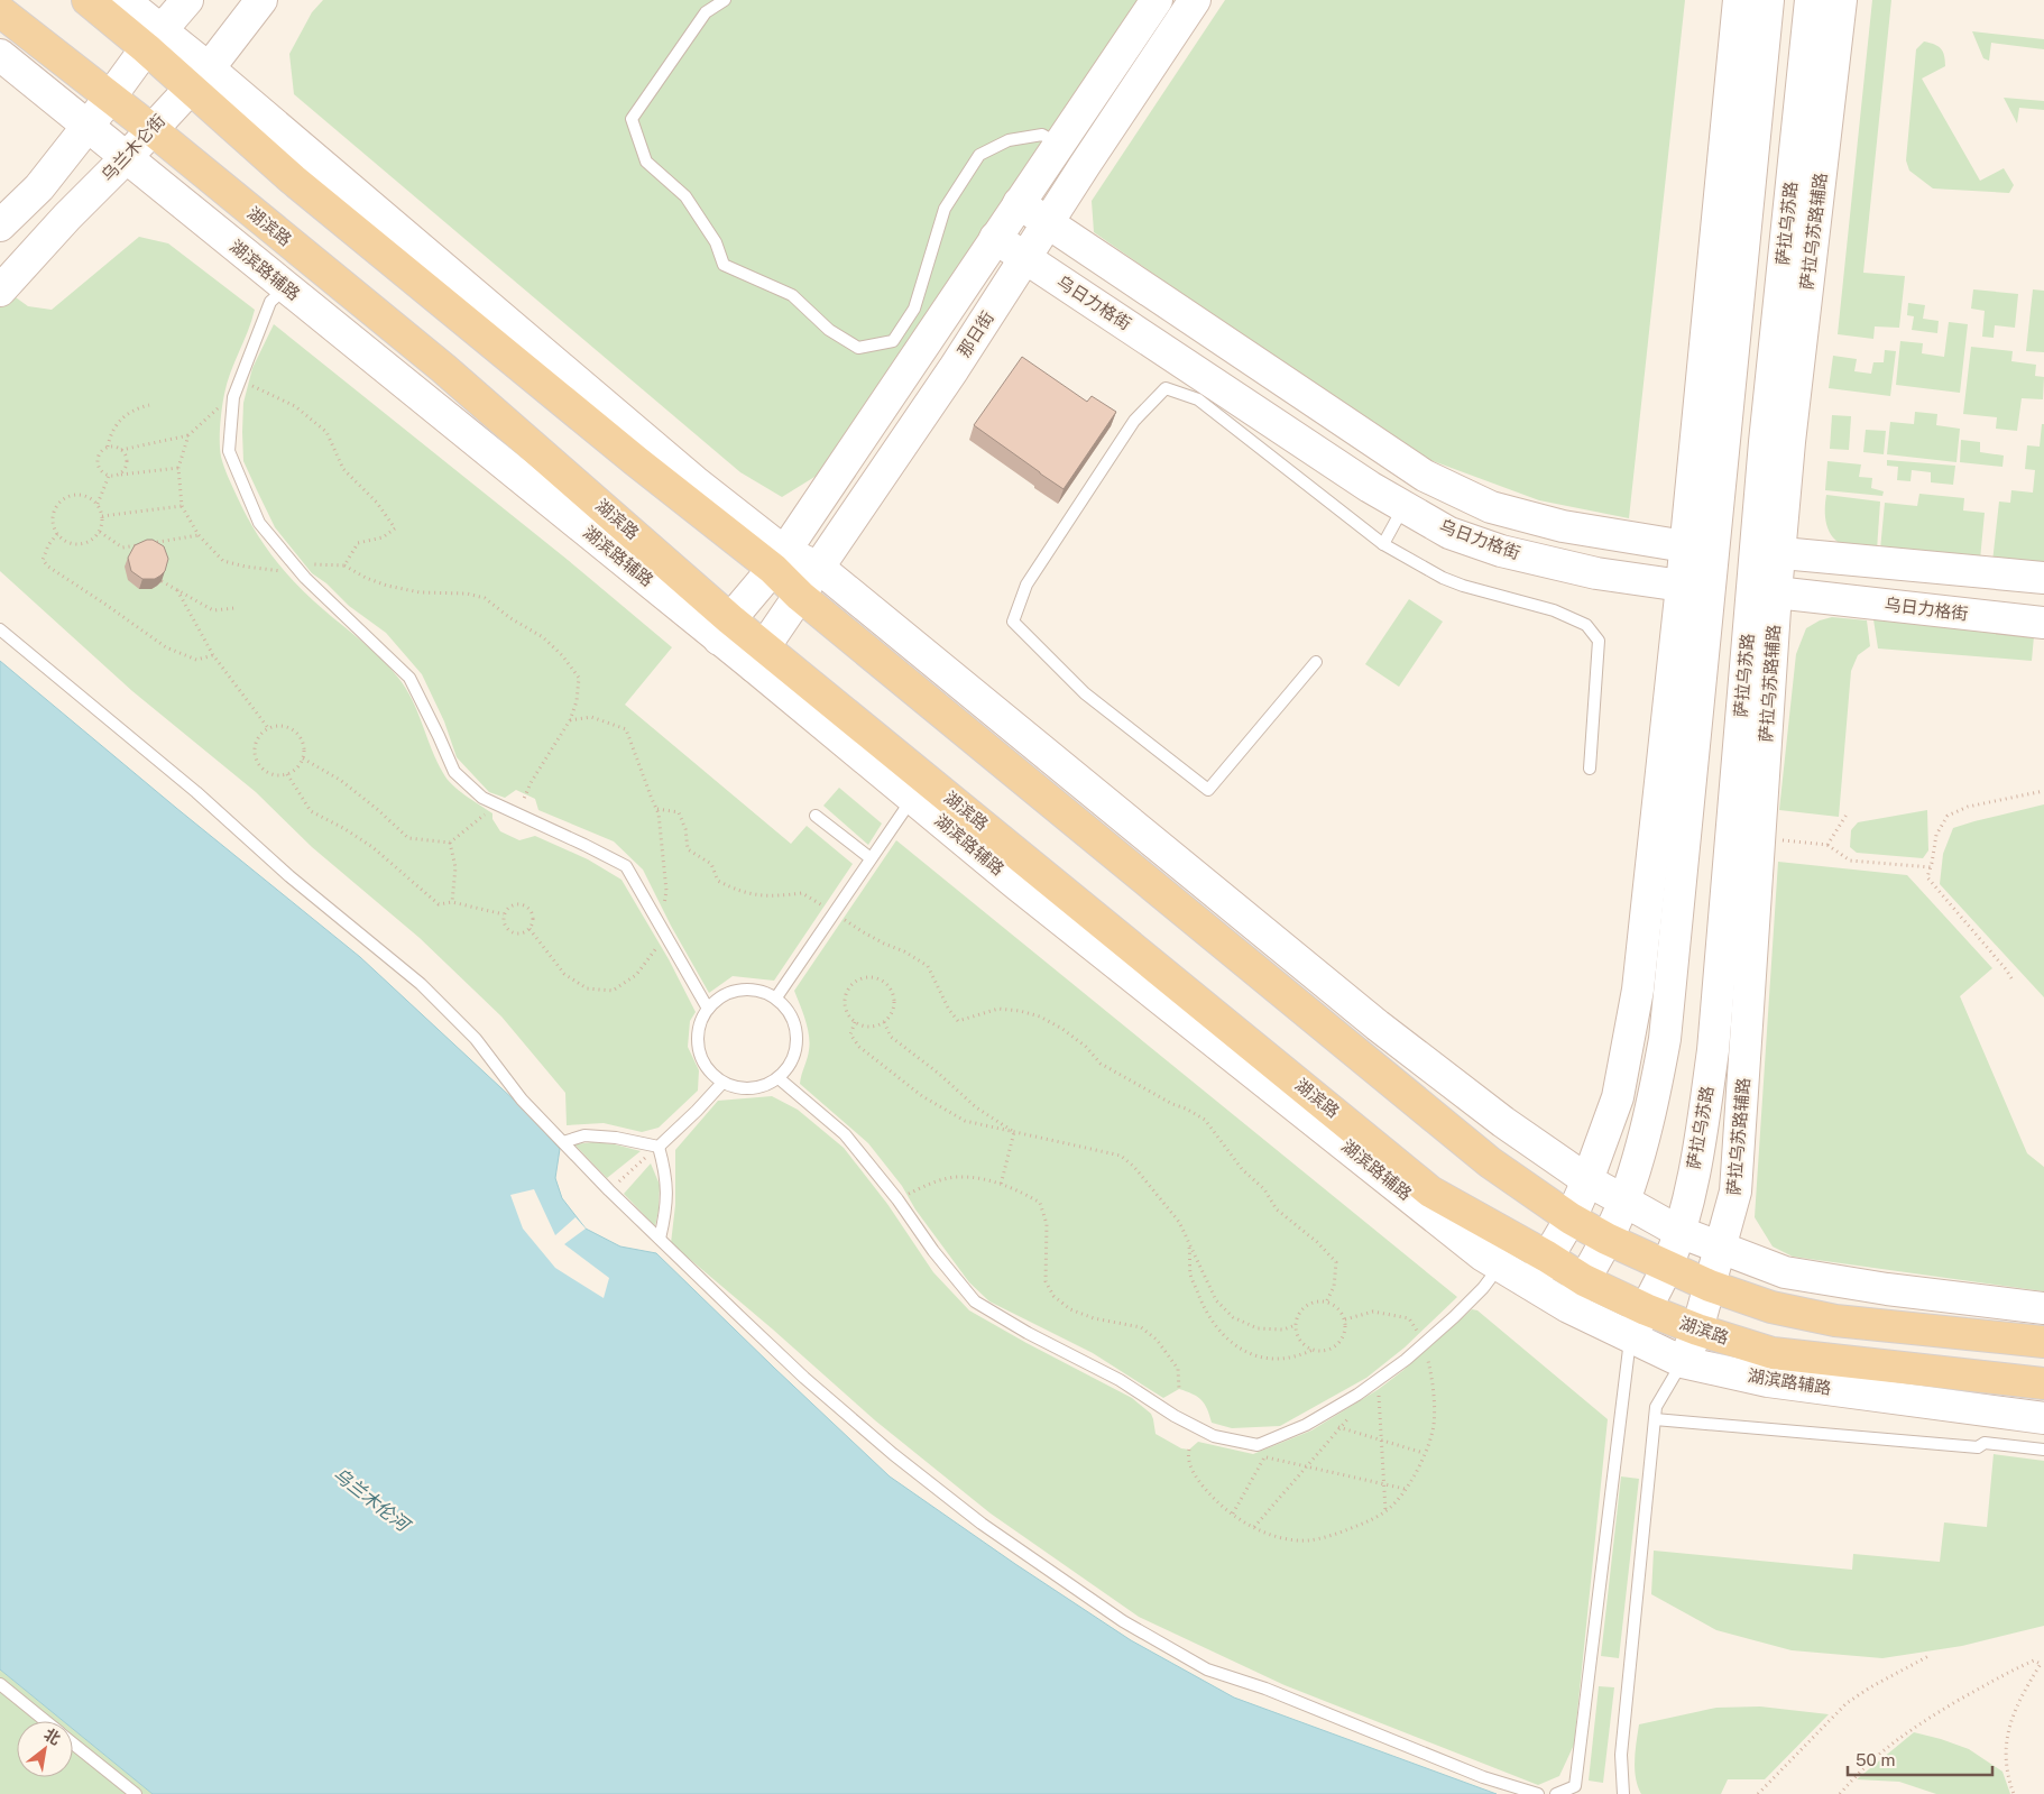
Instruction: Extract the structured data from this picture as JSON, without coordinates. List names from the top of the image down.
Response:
{
  "streets": {
    "main road": ["湖滨路"],
    "street": [
      "乌兰木仑街",
      "萨拉乌苏路",
      "萨拉乌苏路辅路",
      "湖滨路辅路",
      "乌日力格街",
      "那日街"
    ]
  },
  "crossings": [
    ["乌兰木仑街", "湖滨路"],
    ["乌兰木仑街", "湖滨路辅路"],
    ["萨拉乌苏路", "湖滨路"],
    ["萨拉乌苏路", "萨拉乌苏路辅路"],
    ["萨拉乌苏路", "湖滨路辅路"],
    ["萨拉乌苏路", "乌日力格街"],
    ["湖滨路", "萨拉乌苏路辅路"],
    ["湖滨路", "湖滨路辅路"],
    ["湖滨路", "那日街"],
    ["萨拉乌苏路辅路", "湖滨路辅路"],
    ["萨拉乌苏路辅路", "乌日力格街"],
    ["湖滨路辅路", "那日街"],
    ["乌日力格街", "那日街"]
  ],
  "water": ["乌兰木伦河"],
  "scale_bar": "50 m",
  "north": "top right"
}
